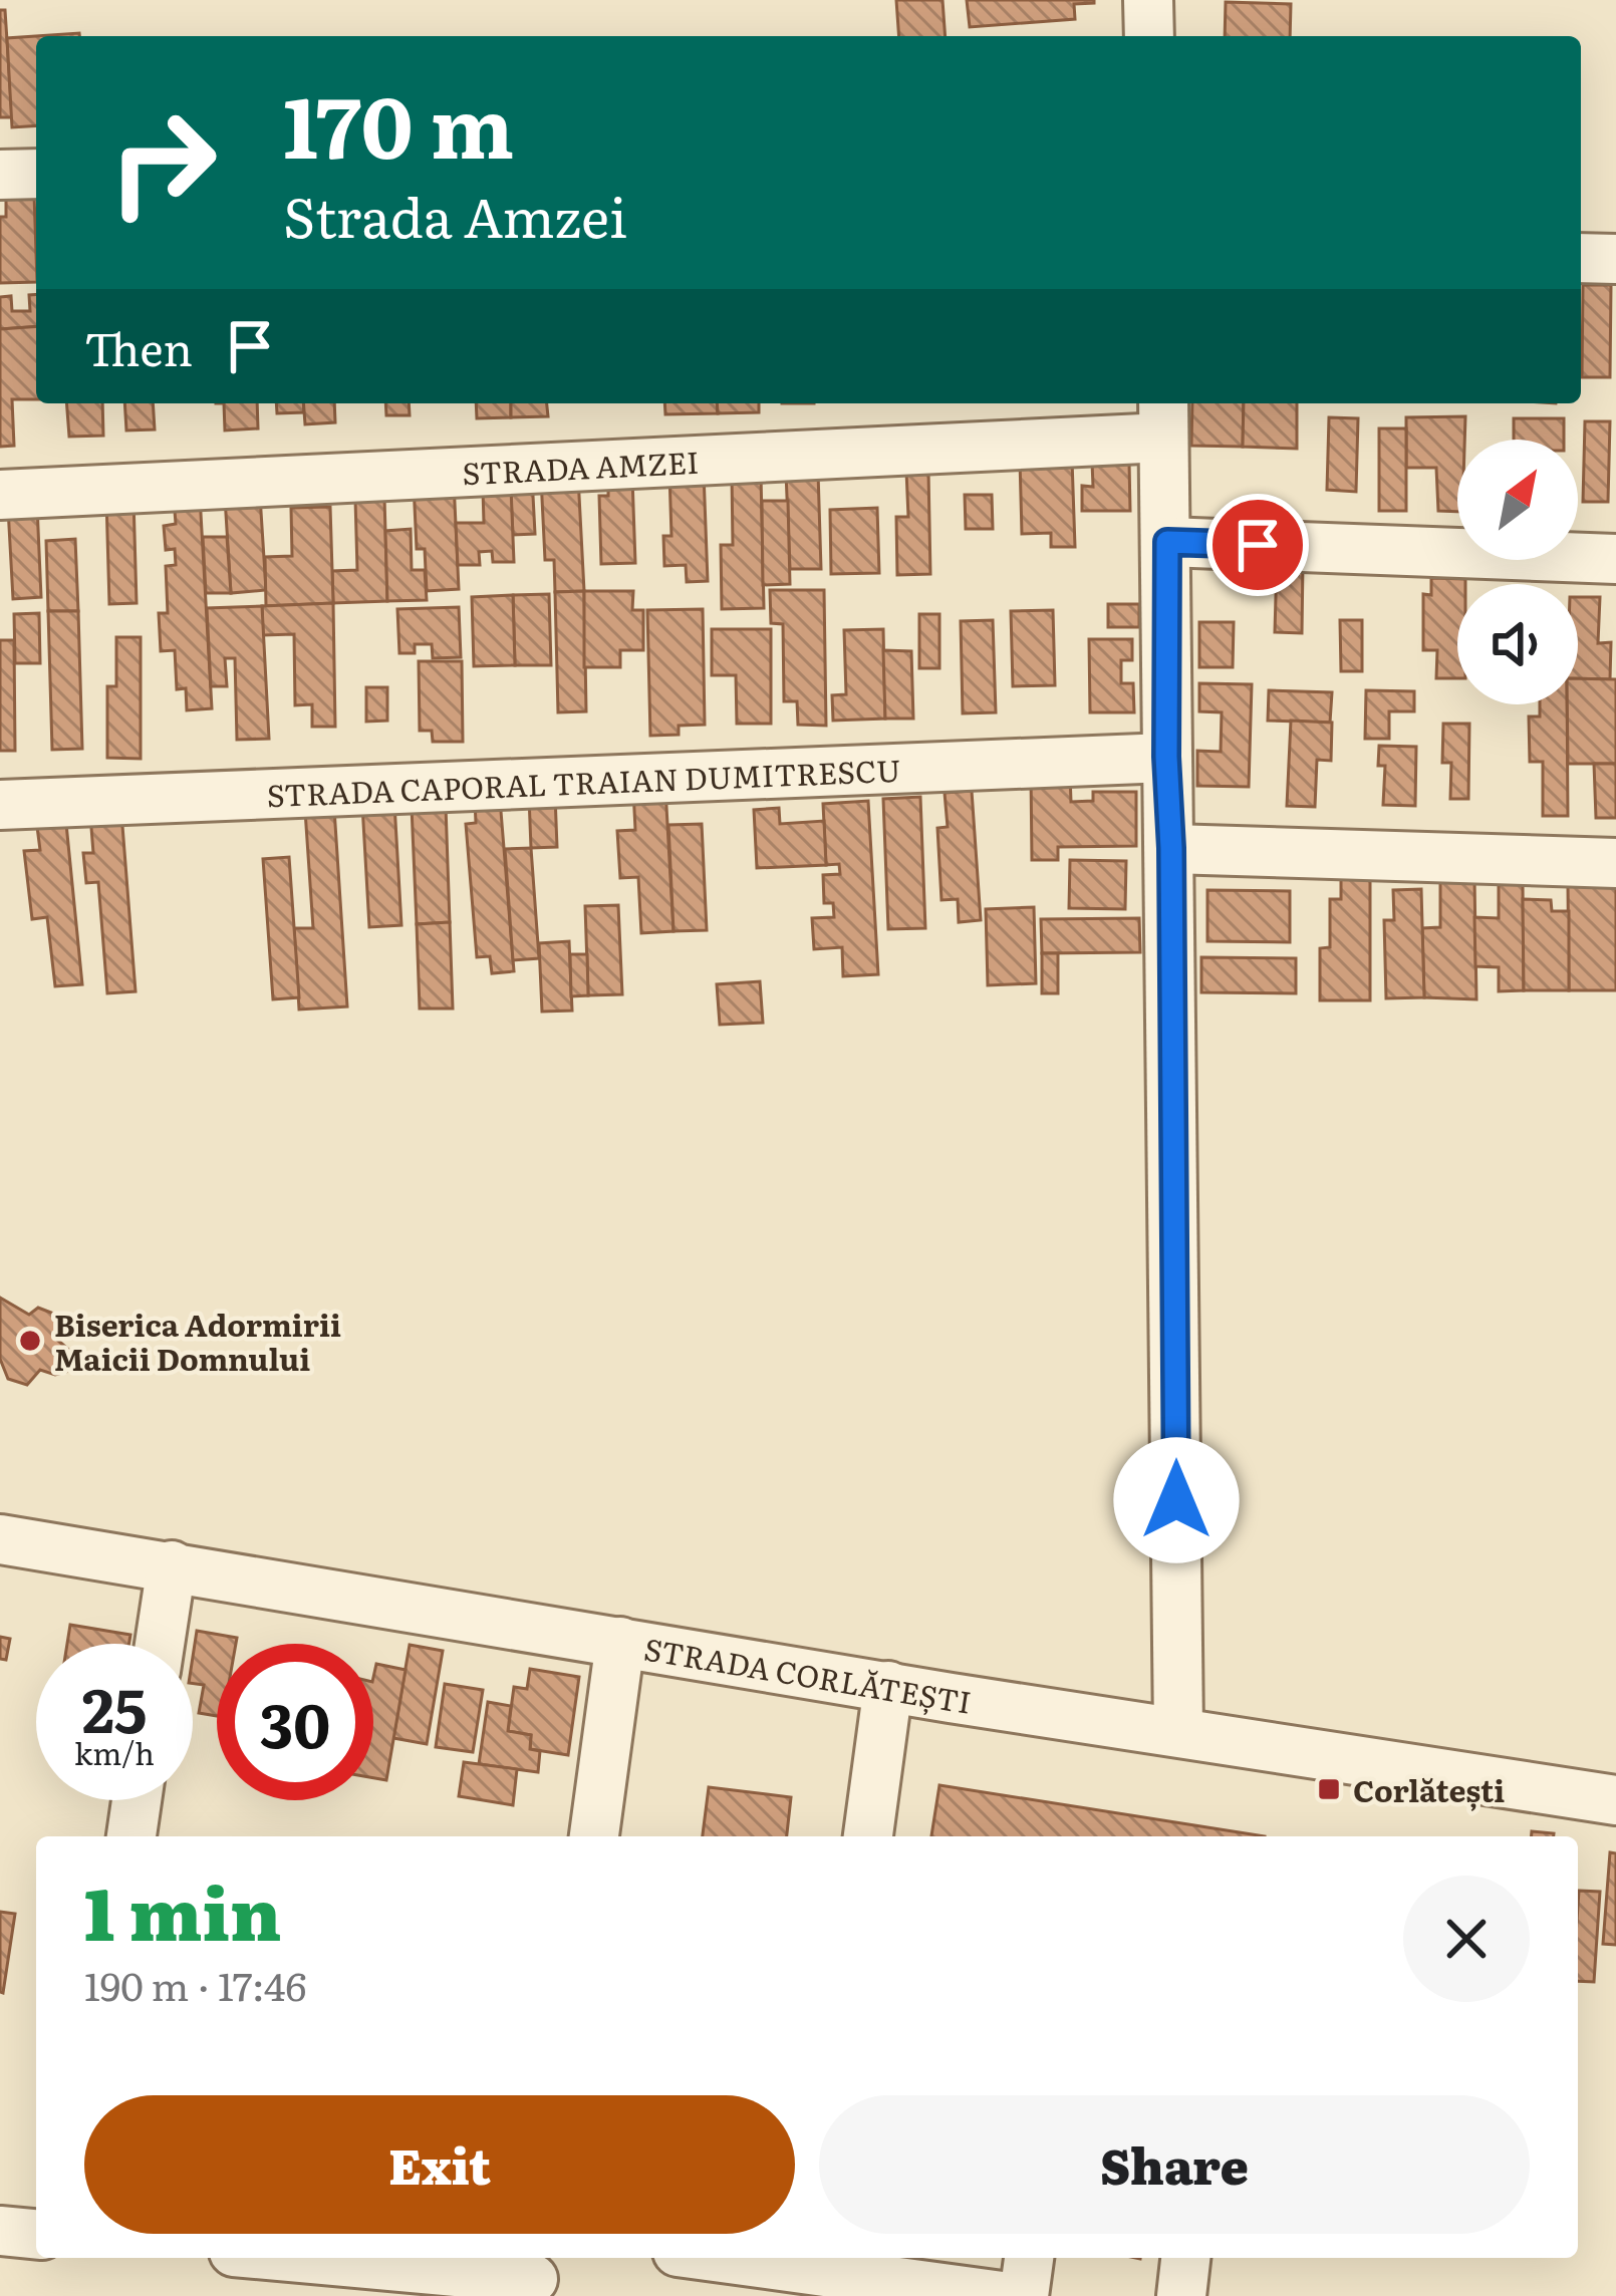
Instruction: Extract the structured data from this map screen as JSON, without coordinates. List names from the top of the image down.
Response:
{
  "streets": {
    "street": ["STRADA AMZEI", "STRADA CAPORAL TRAIAN DUMITRESCU", "STRADA CORLĂTEȘTI"]
  },
  "places": {
    "other": ["Biserica Adormirii Maicii Domnului"],
    "transit": ["Corlătești"]
  },
  "north": "top right",
  "page": {
    "turn": ["170 m", "Strada Amzei"],
    "then": "Then",
    "speed": "25 km/h",
    "limit": "30",
    "heading": ["1 min", "190 m · 17:46"],
    "buttons": ["Exit", "Share"]
  }
}
